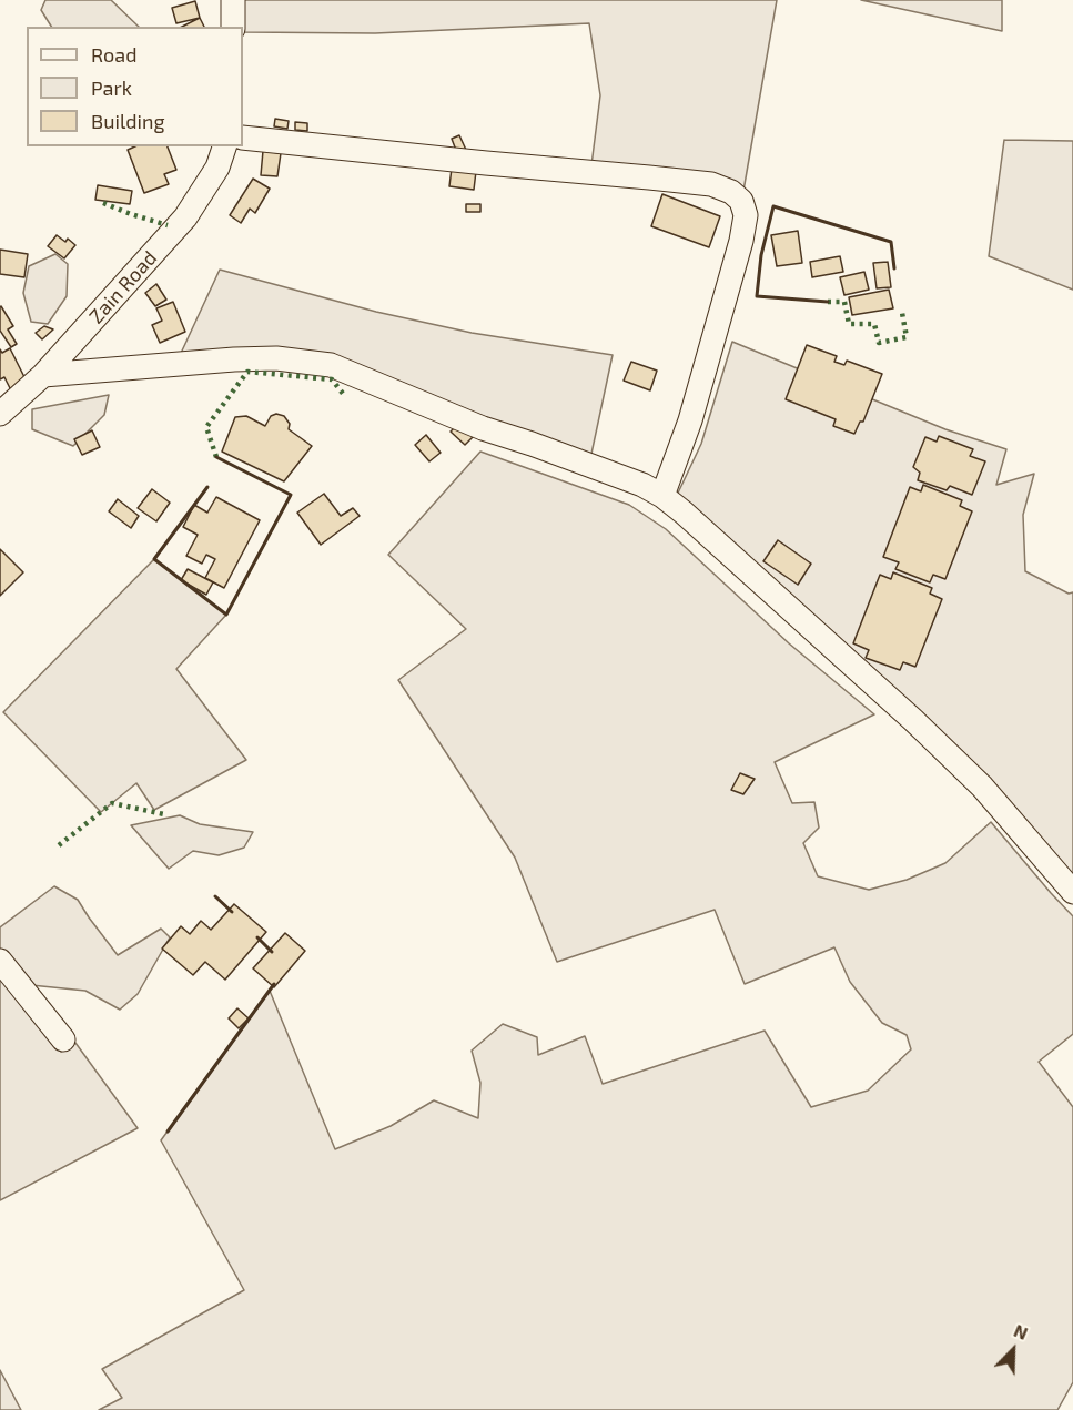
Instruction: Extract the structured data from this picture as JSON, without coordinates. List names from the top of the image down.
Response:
{
  "streets": {
    "street": ["Zain Road"]
  },
  "legend": ["Road", "Park", "Building"],
  "north": "top right"
}
